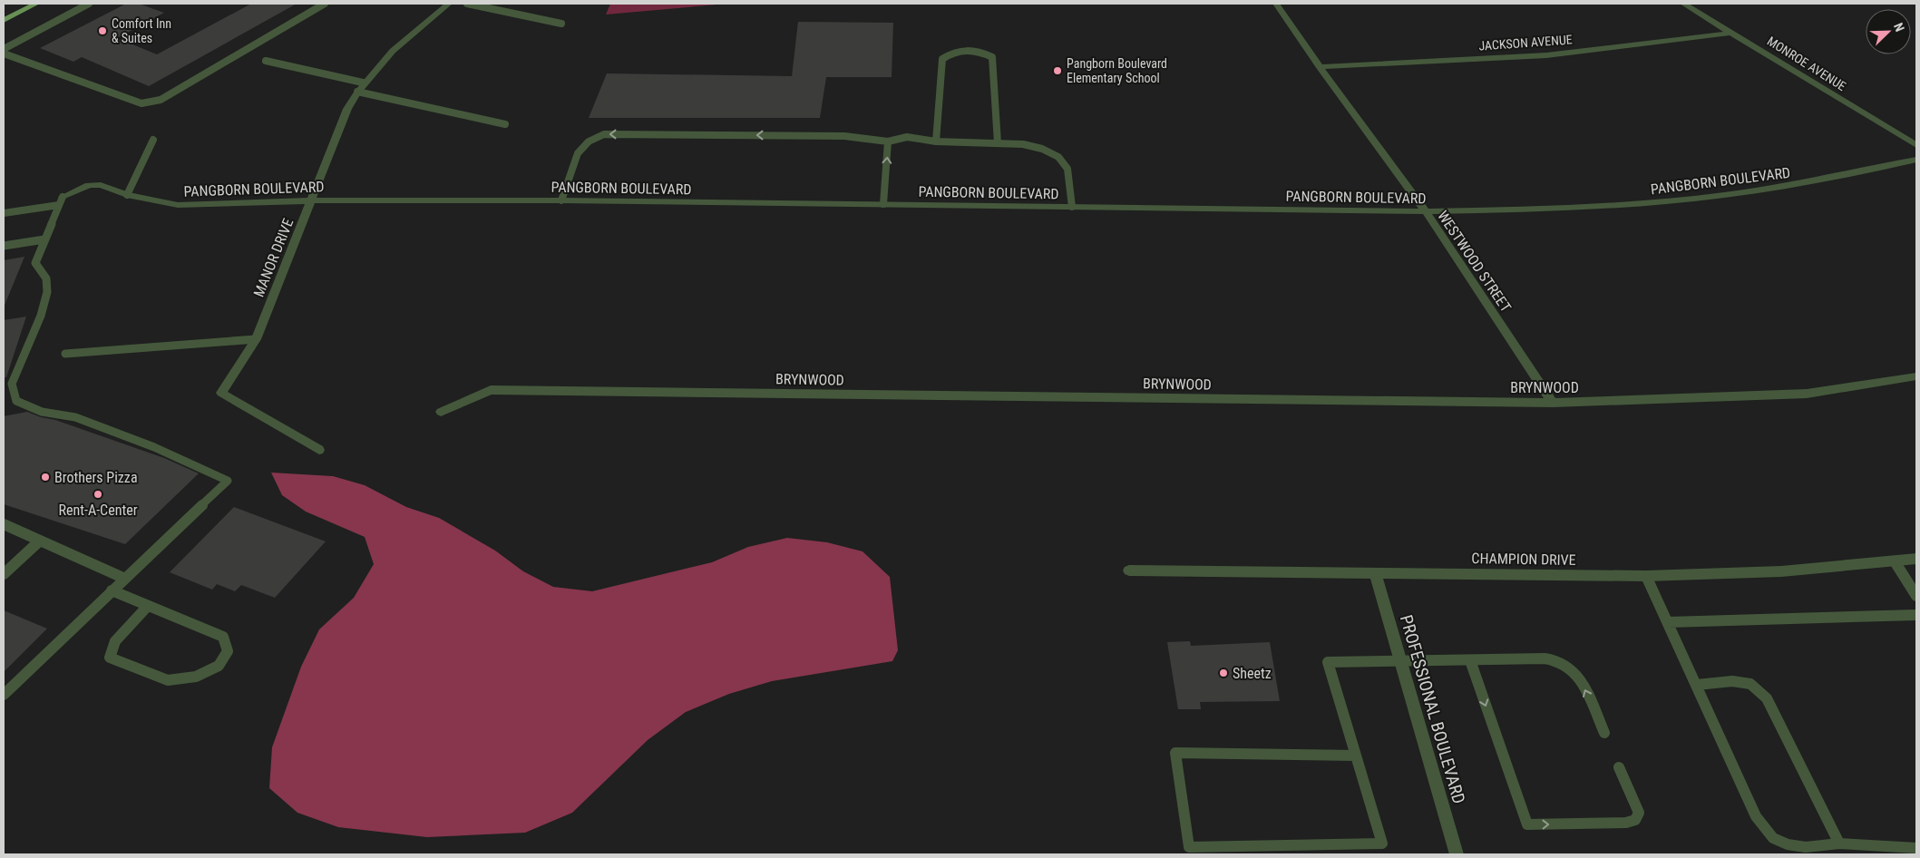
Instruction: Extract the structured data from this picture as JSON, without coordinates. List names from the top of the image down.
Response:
{
  "streets": {
    "street": [
      "JACKSON AVENUE",
      "MONROE AVENUE",
      "PANGBORN BOULEVARD",
      "MANOR DRIVE",
      "WESTWOOD STREET",
      "BRYNWOOD",
      "CHAMPION DRIVE",
      "PROFESSIONAL BOULEVARD"
    ]
  },
  "crossings": [
    ["JACKSON AVENUE", "MONROE AVENUE"],
    ["JACKSON AVENUE", "WESTWOOD STREET"],
    ["PANGBORN BOULEVARD", "MANOR DRIVE"],
    ["PANGBORN BOULEVARD", "WESTWOOD STREET"],
    ["WESTWOOD STREET", "BRYNWOOD"],
    ["CHAMPION DRIVE", "PROFESSIONAL BOULEVARD"]
  ],
  "places": [
    "Comfort Inn & Suites",
    "Pangborn Boulevard Elementary School",
    "Brothers Pizza",
    "Rent-A-Center",
    "Sheetz"
  ],
  "north": "top right"
}
